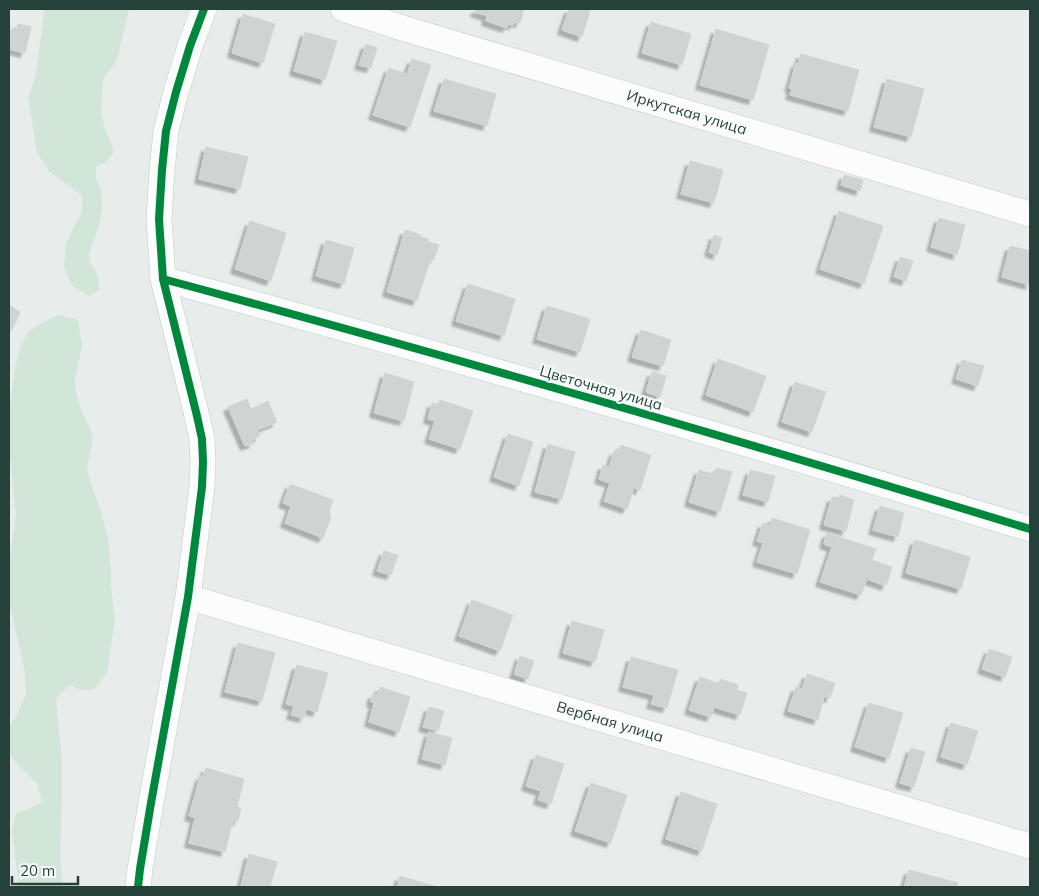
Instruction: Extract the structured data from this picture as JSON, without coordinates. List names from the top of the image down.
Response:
{
  "streets": {
    "street": ["Иркутская улица", "Цветочная улица", "Вербная улица"]
  },
  "scale_bar": "20 m"
}
